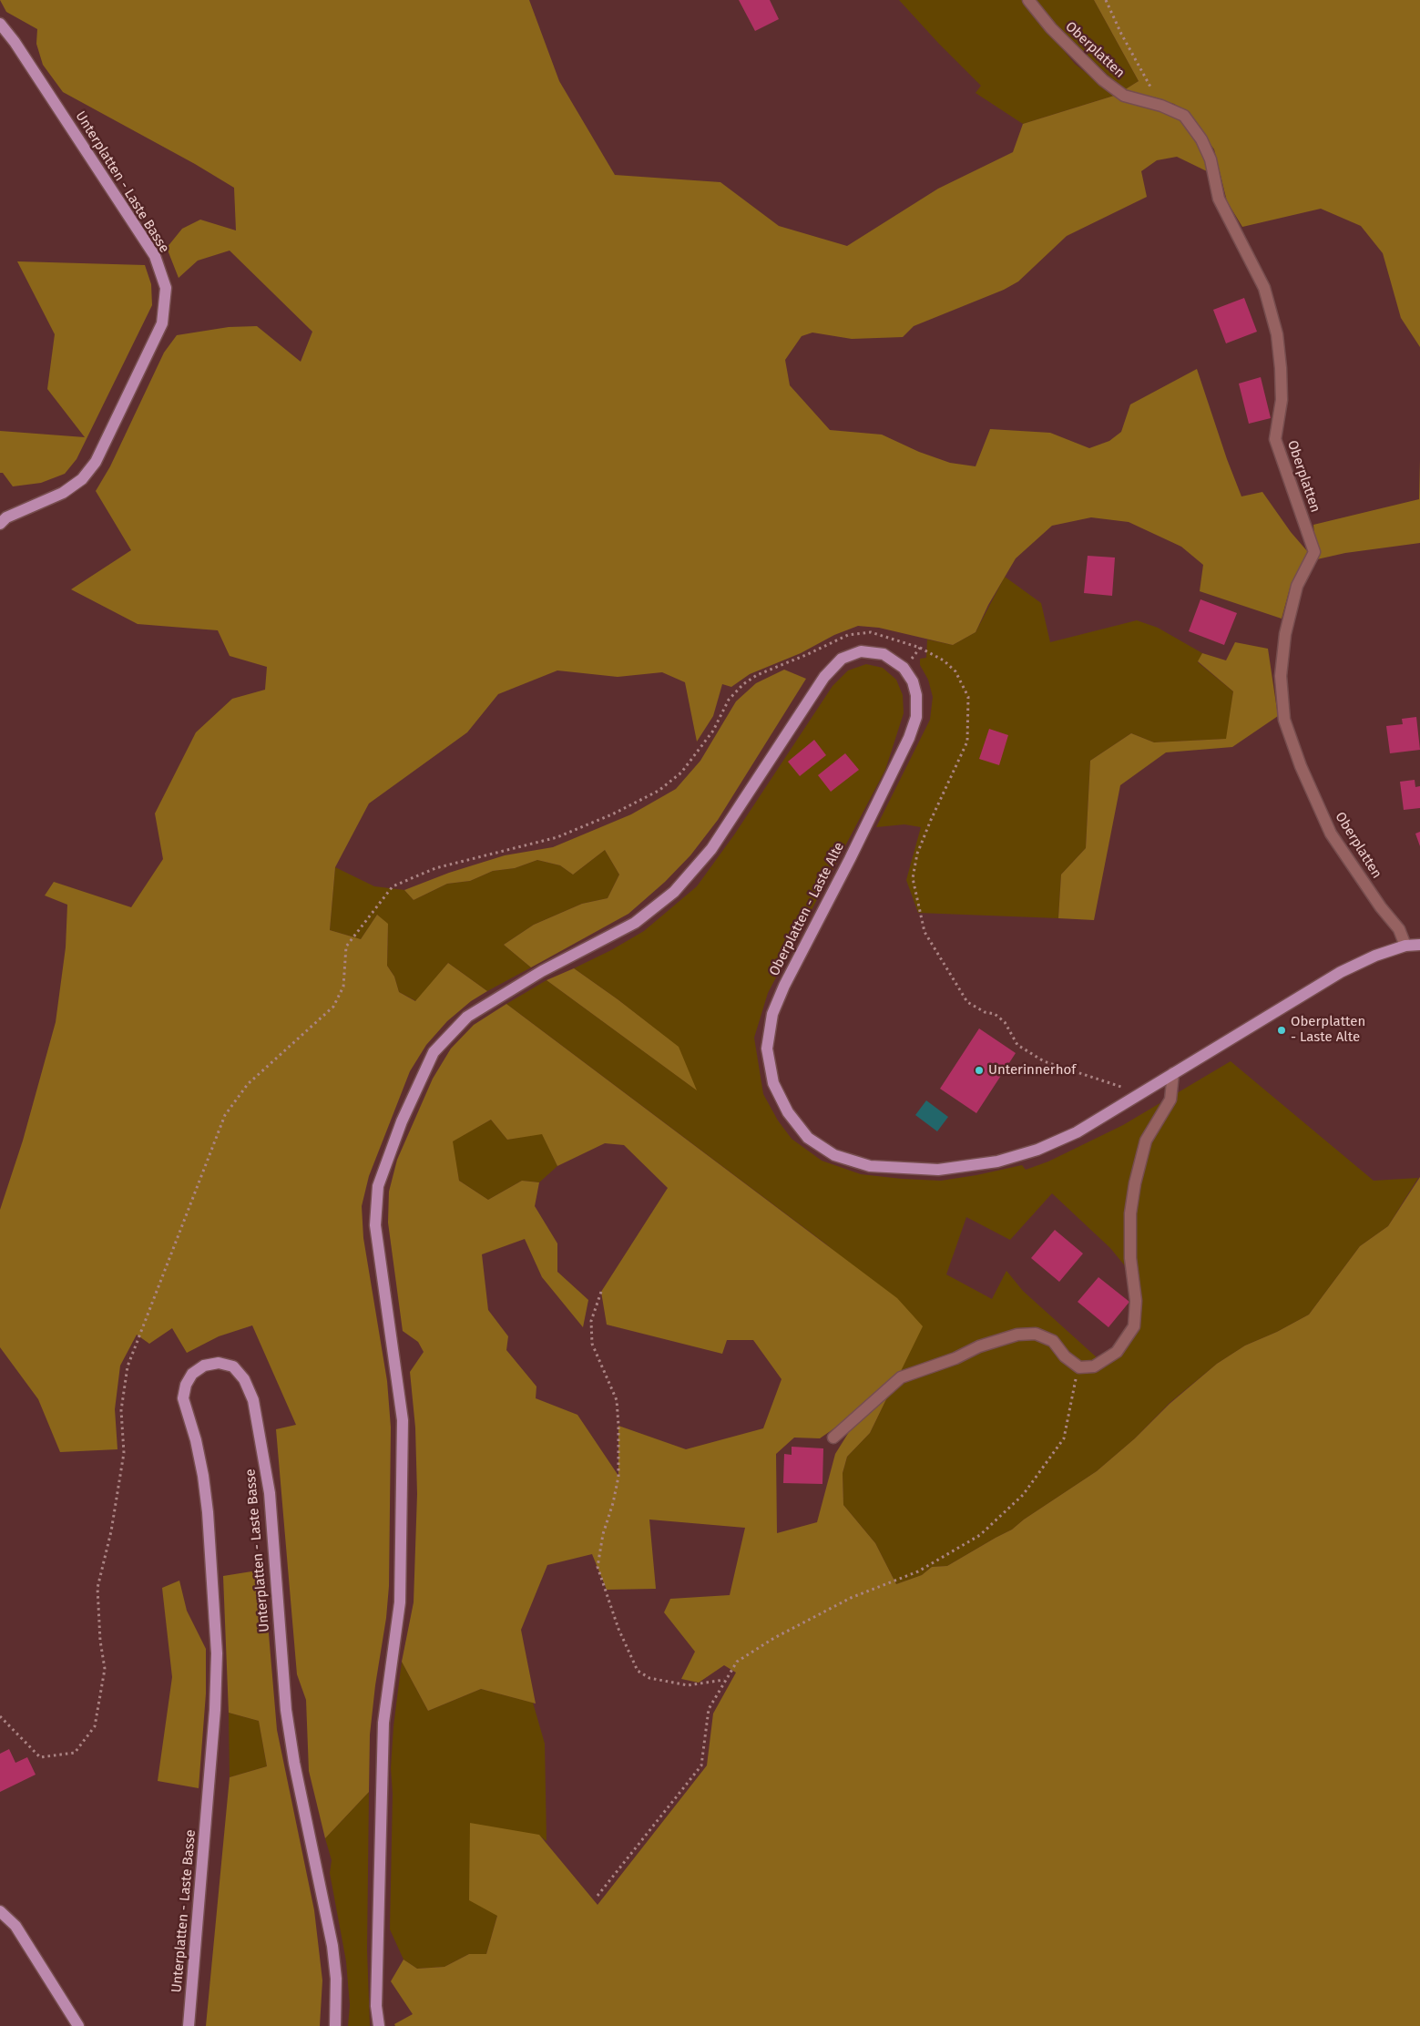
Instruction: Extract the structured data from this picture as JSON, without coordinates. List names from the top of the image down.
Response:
{
  "streets": {
    "main road": ["Unterplatten - Laste Basse", "Oberplatten - Laste Alte"],
    "street": ["Oberplatten"]
  },
  "crossings": [
    ["Oberplatten", "Oberplatten - Laste Alte"]
  ],
  "places": ["Oberplatten - Laste Alte", "Unterinnerhof"]
}
